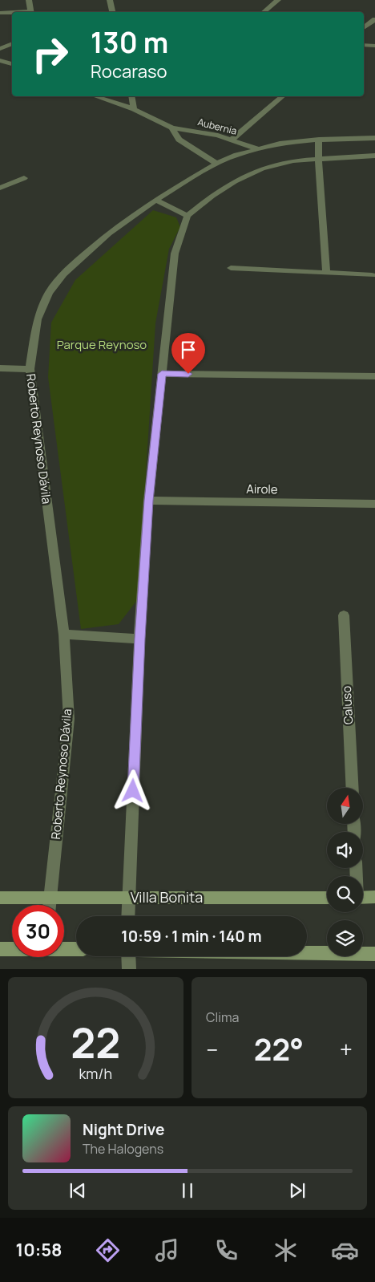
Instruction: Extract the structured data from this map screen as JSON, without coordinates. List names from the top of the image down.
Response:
{
  "streets": {
    "street": [
      "Aubernia",
      "Roberto Reynoso Dávila",
      "Airole",
      "Caluso",
      "Villa Bonita"
    ]
  },
  "crossings": [
    ["Aubernia", "Roberto Reynoso Dávila"],
    ["Roberto Reynoso Dávila", "Villa Bonita"]
  ],
  "parks": ["Parque Reynoso"],
  "north": "top",
  "page": {
    "turn": ["130 m", "Rocaraso"],
    "limit": "30",
    "trip": "10:59 · 1 min · 140 m",
    "tile": "Clima",
    "heat": ["−", "22°", "+"],
    "song": ["Night Drive", "The Halogens"],
    "tabs": "10:58",
    "gauge": ["22", "km/h"]
  }
}
